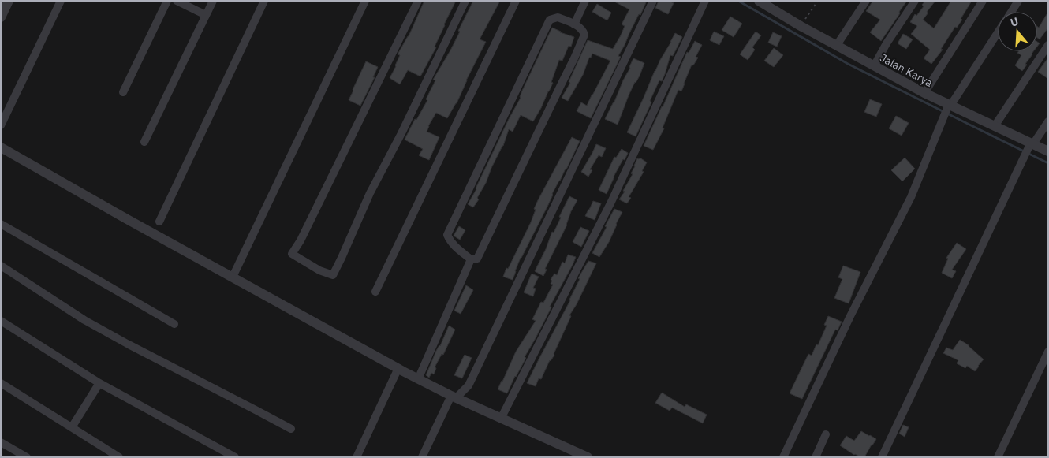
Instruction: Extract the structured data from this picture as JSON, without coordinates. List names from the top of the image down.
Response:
{
  "streets": {
    "street": ["Jalan Karya"]
  },
  "north": "top"
}
